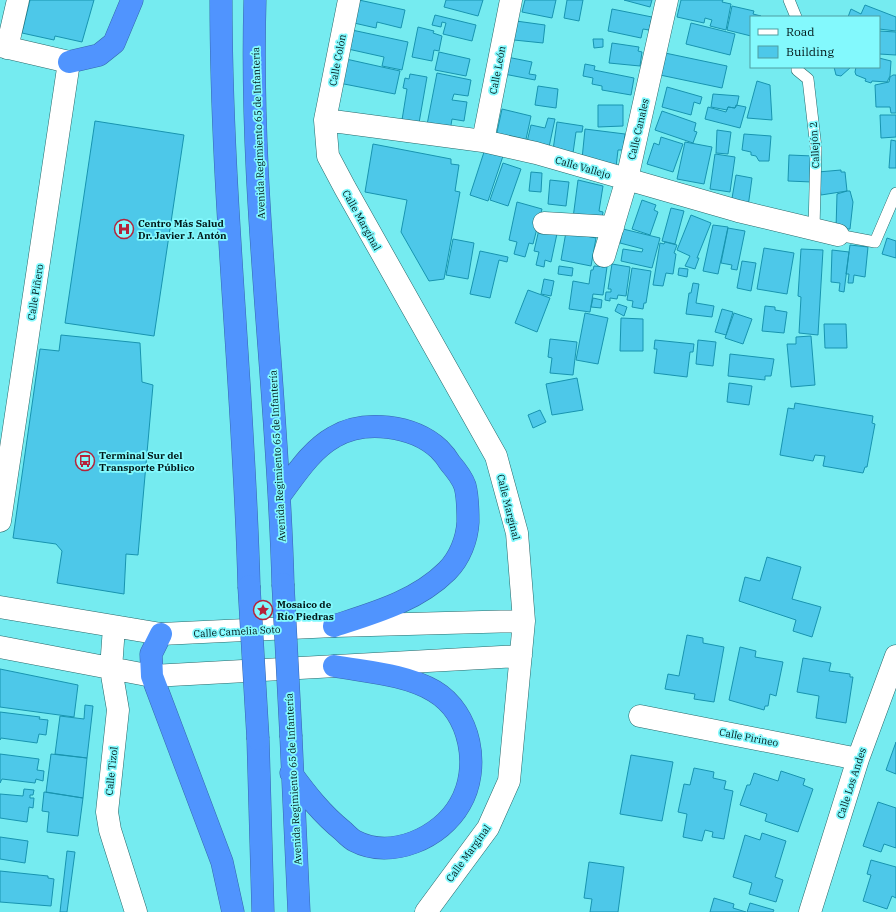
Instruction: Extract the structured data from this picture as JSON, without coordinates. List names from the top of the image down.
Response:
{
  "streets": {
    "highway": ["Avenida Regimiento 65 de Infantería"],
    "street": [
      "Calle Colón",
      "Calle León",
      "Calle Canales",
      "Calle Vallejo",
      "Calle Marginal",
      "Calle Piñero",
      "Calle Camelia Soto",
      "Calle Pirineo",
      "Calle Tizol",
      "Calle Los Andes"
    ],
    "lane": ["Callejón 2"]
  },
  "crossings": [
    ["Calle Colón", "Calle Vallejo"],
    ["Calle Colón", "Calle Marginal"],
    ["Calle León", "Calle Vallejo"],
    ["Calle Canales", "Calle Vallejo"],
    ["Callejón 2", "Calle Vallejo"],
    ["Calle Vallejo", "Calle Marginal"],
    ["Calle Marginal", "Calle Camelia Soto"],
    ["Calle Camelia Soto", "Calle Tizol"],
    ["Calle Pirineo", "Calle Los Andes"]
  ],
  "places": {
    "hospital": ["Centro Más Salud Dr. Javier J. Antón"],
    "bus stop": ["Terminal Sur del Transporte Público"],
    "place": ["Mosaico de Río Piedras"]
  },
  "legend": ["Road", "Building"]
}
